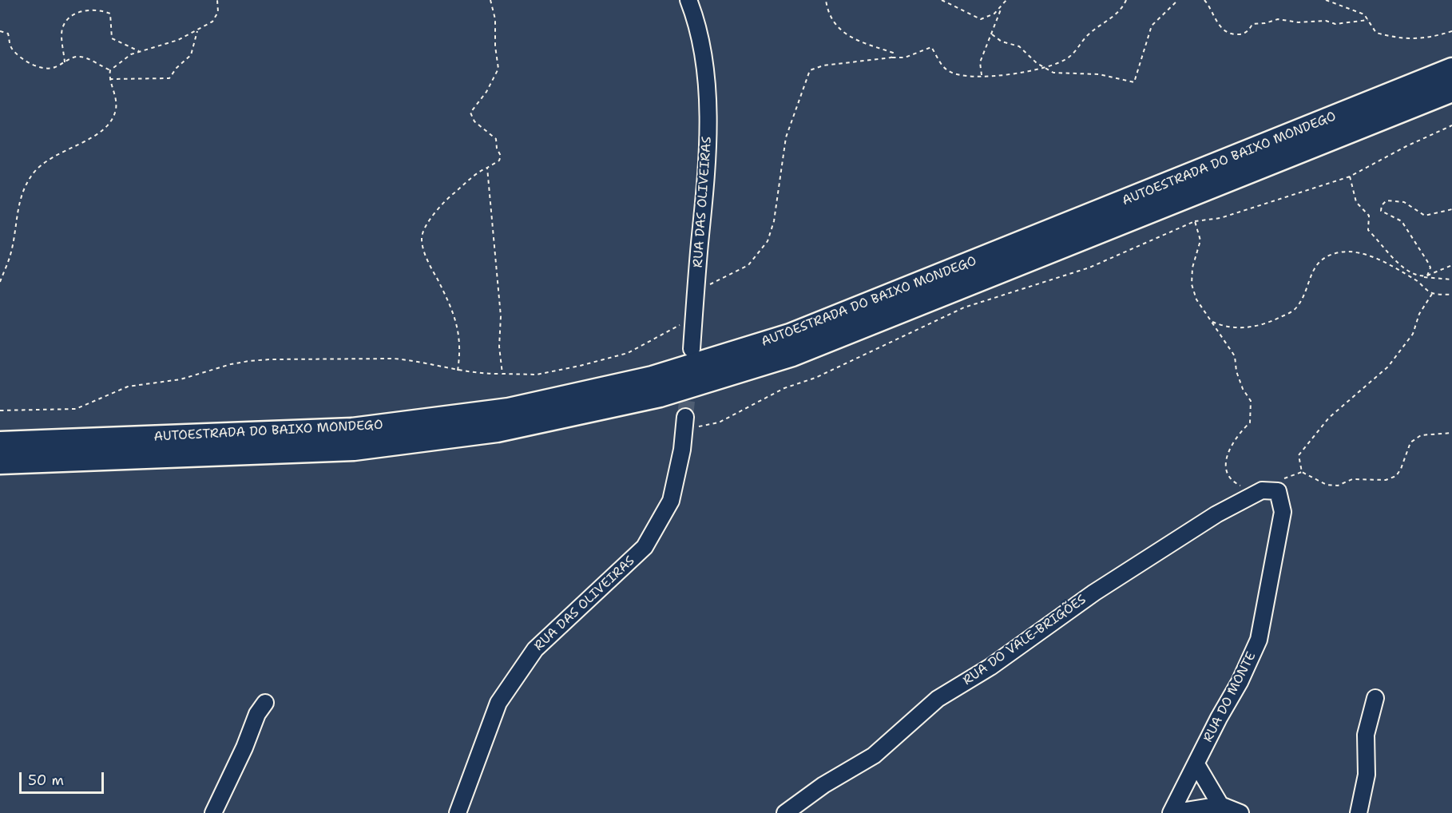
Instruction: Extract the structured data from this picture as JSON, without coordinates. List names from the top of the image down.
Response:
{
  "streets": {
    "highway": ["AUTOESTRADA DO BAIXO MONDEGO"],
    "street": ["RUA DAS OLIVEIRAS", "RUA DO VALE-BRIGÕES", "RUA DO MONTE"]
  },
  "crossings": [
    ["RUA DO VALE-BRIGÕES", "RUA DO MONTE"]
  ],
  "scale_bar": "50 m"
}
